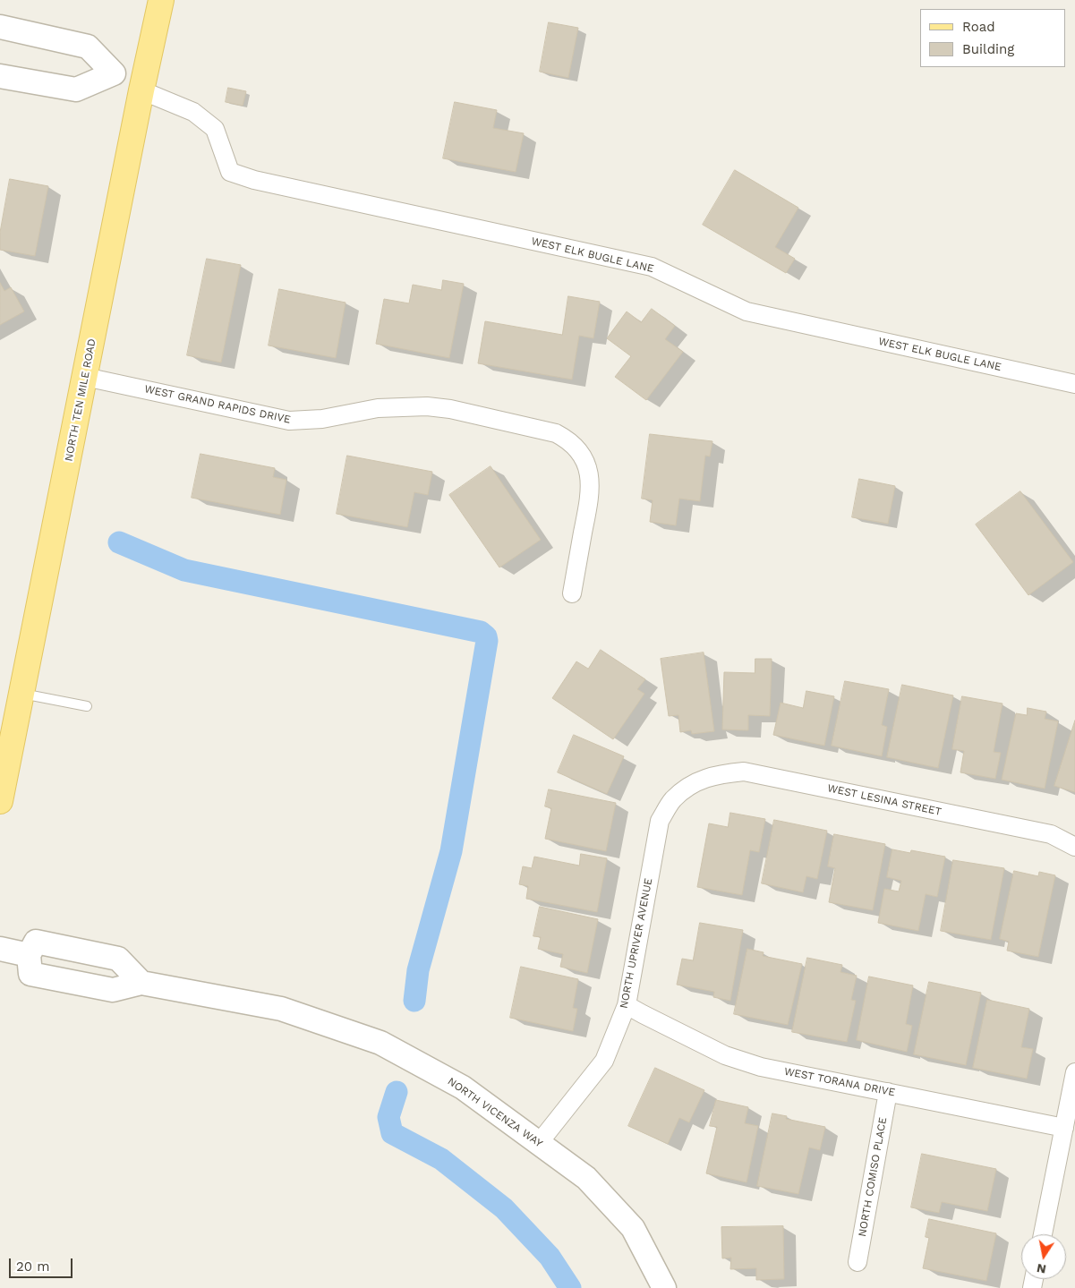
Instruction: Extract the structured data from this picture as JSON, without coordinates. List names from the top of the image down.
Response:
{
  "streets": {
    "main road": ["NORTH TEN MILE ROAD"],
    "street": [
      "WEST ELK BUGLE LANE",
      "WEST GRAND RAPIDS DRIVE",
      "WEST LESINA STREET",
      "NORTH UPRIVER AVENUE",
      "WEST TORANA DRIVE",
      "NORTH VICENZA WAY",
      "NORTH COMISO PLACE"
    ]
  },
  "crossings": [
    ["WEST ELK BUGLE LANE", "NORTH TEN MILE ROAD"],
    ["NORTH TEN MILE ROAD", "WEST GRAND RAPIDS DRIVE"],
    ["WEST LESINA STREET", "NORTH UPRIVER AVENUE"],
    ["NORTH UPRIVER AVENUE", "WEST TORANA DRIVE"],
    ["NORTH UPRIVER AVENUE", "NORTH VICENZA WAY"],
    ["WEST TORANA DRIVE", "NORTH COMISO PLACE"]
  ],
  "legend": ["Road", "Building"],
  "scale_bar": "20 m",
  "north": "bottom"
}
